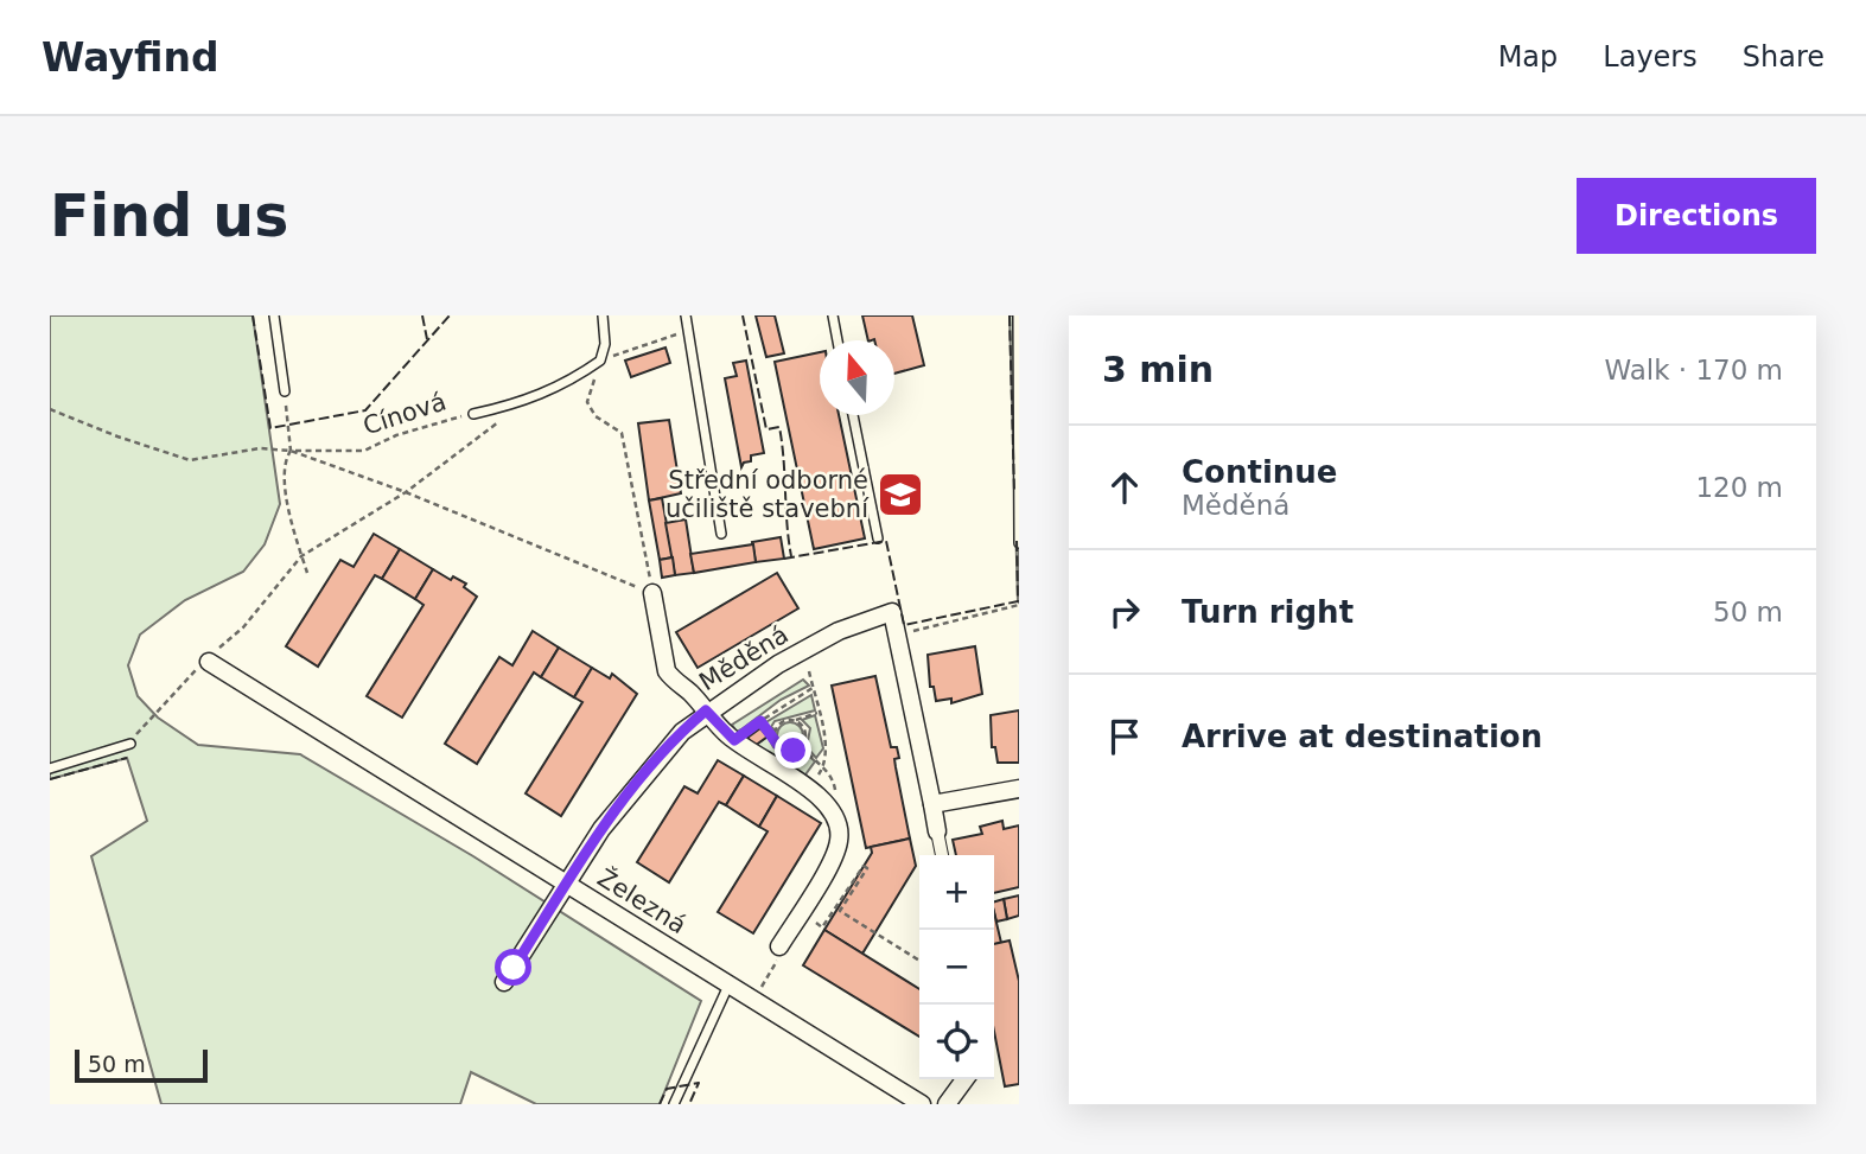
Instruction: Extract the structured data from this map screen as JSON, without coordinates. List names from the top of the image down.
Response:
{
  "streets": {
    "street": ["Měděná", "Železná"],
    "lane": ["Cínová"]
  },
  "crossings": [
    ["Měděná", "Železná"]
  ],
  "places": {
    "school or university": ["Střední odborné učiliště stavební"]
  },
  "scale_bar": "50 m",
  "north": "top",
  "page": {
    "header": "Wayfind",
    "nav": ["Map", "Layers", "Share"],
    "buttons": "Directions",
    "title": "Find us",
    "heading": ["3 min", "Walk · 170 m"],
    "list": [
      ["Continue", "Měděná", "120 m"],
      ["Turn right", "50 m"],
      "Arrive at destination"
    ],
    "map_buttons": ["+", "−"],
    "scale": "50 m"
  }
}
